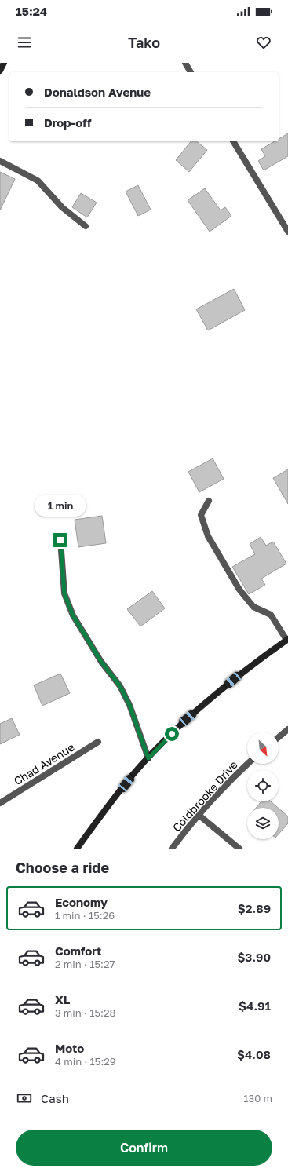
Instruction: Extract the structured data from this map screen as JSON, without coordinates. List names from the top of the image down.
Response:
{
  "streets": {
    "street": ["Chad Avenue", "Coldbrooke Drive"]
  },
  "north": "bottom right",
  "page": {
    "status": "15:24",
    "header": "Tako",
    "banner": ["Donaldson Avenue", "Drop-off"],
    "bubble": "1 min",
    "heading": "Choose a ride",
    "list": [
      {
        "name": "Economy",
        "note": "1 min · 15:26",
        "value": "$2.89"
      },
      {
        "name": "Comfort",
        "note": "2 min · 15:27",
        "value": "$3.90"
      },
      {
        "name": "XL",
        "note": "3 min · 15:28",
        "value": "$4.91"
      },
      {
        "name": "Moto",
        "note": "4 min · 15:29",
        "value": "$4.08"
      }
    ],
    "pay": ["Cash", "130 m"],
    "buttons": "Confirm"
  }
}
